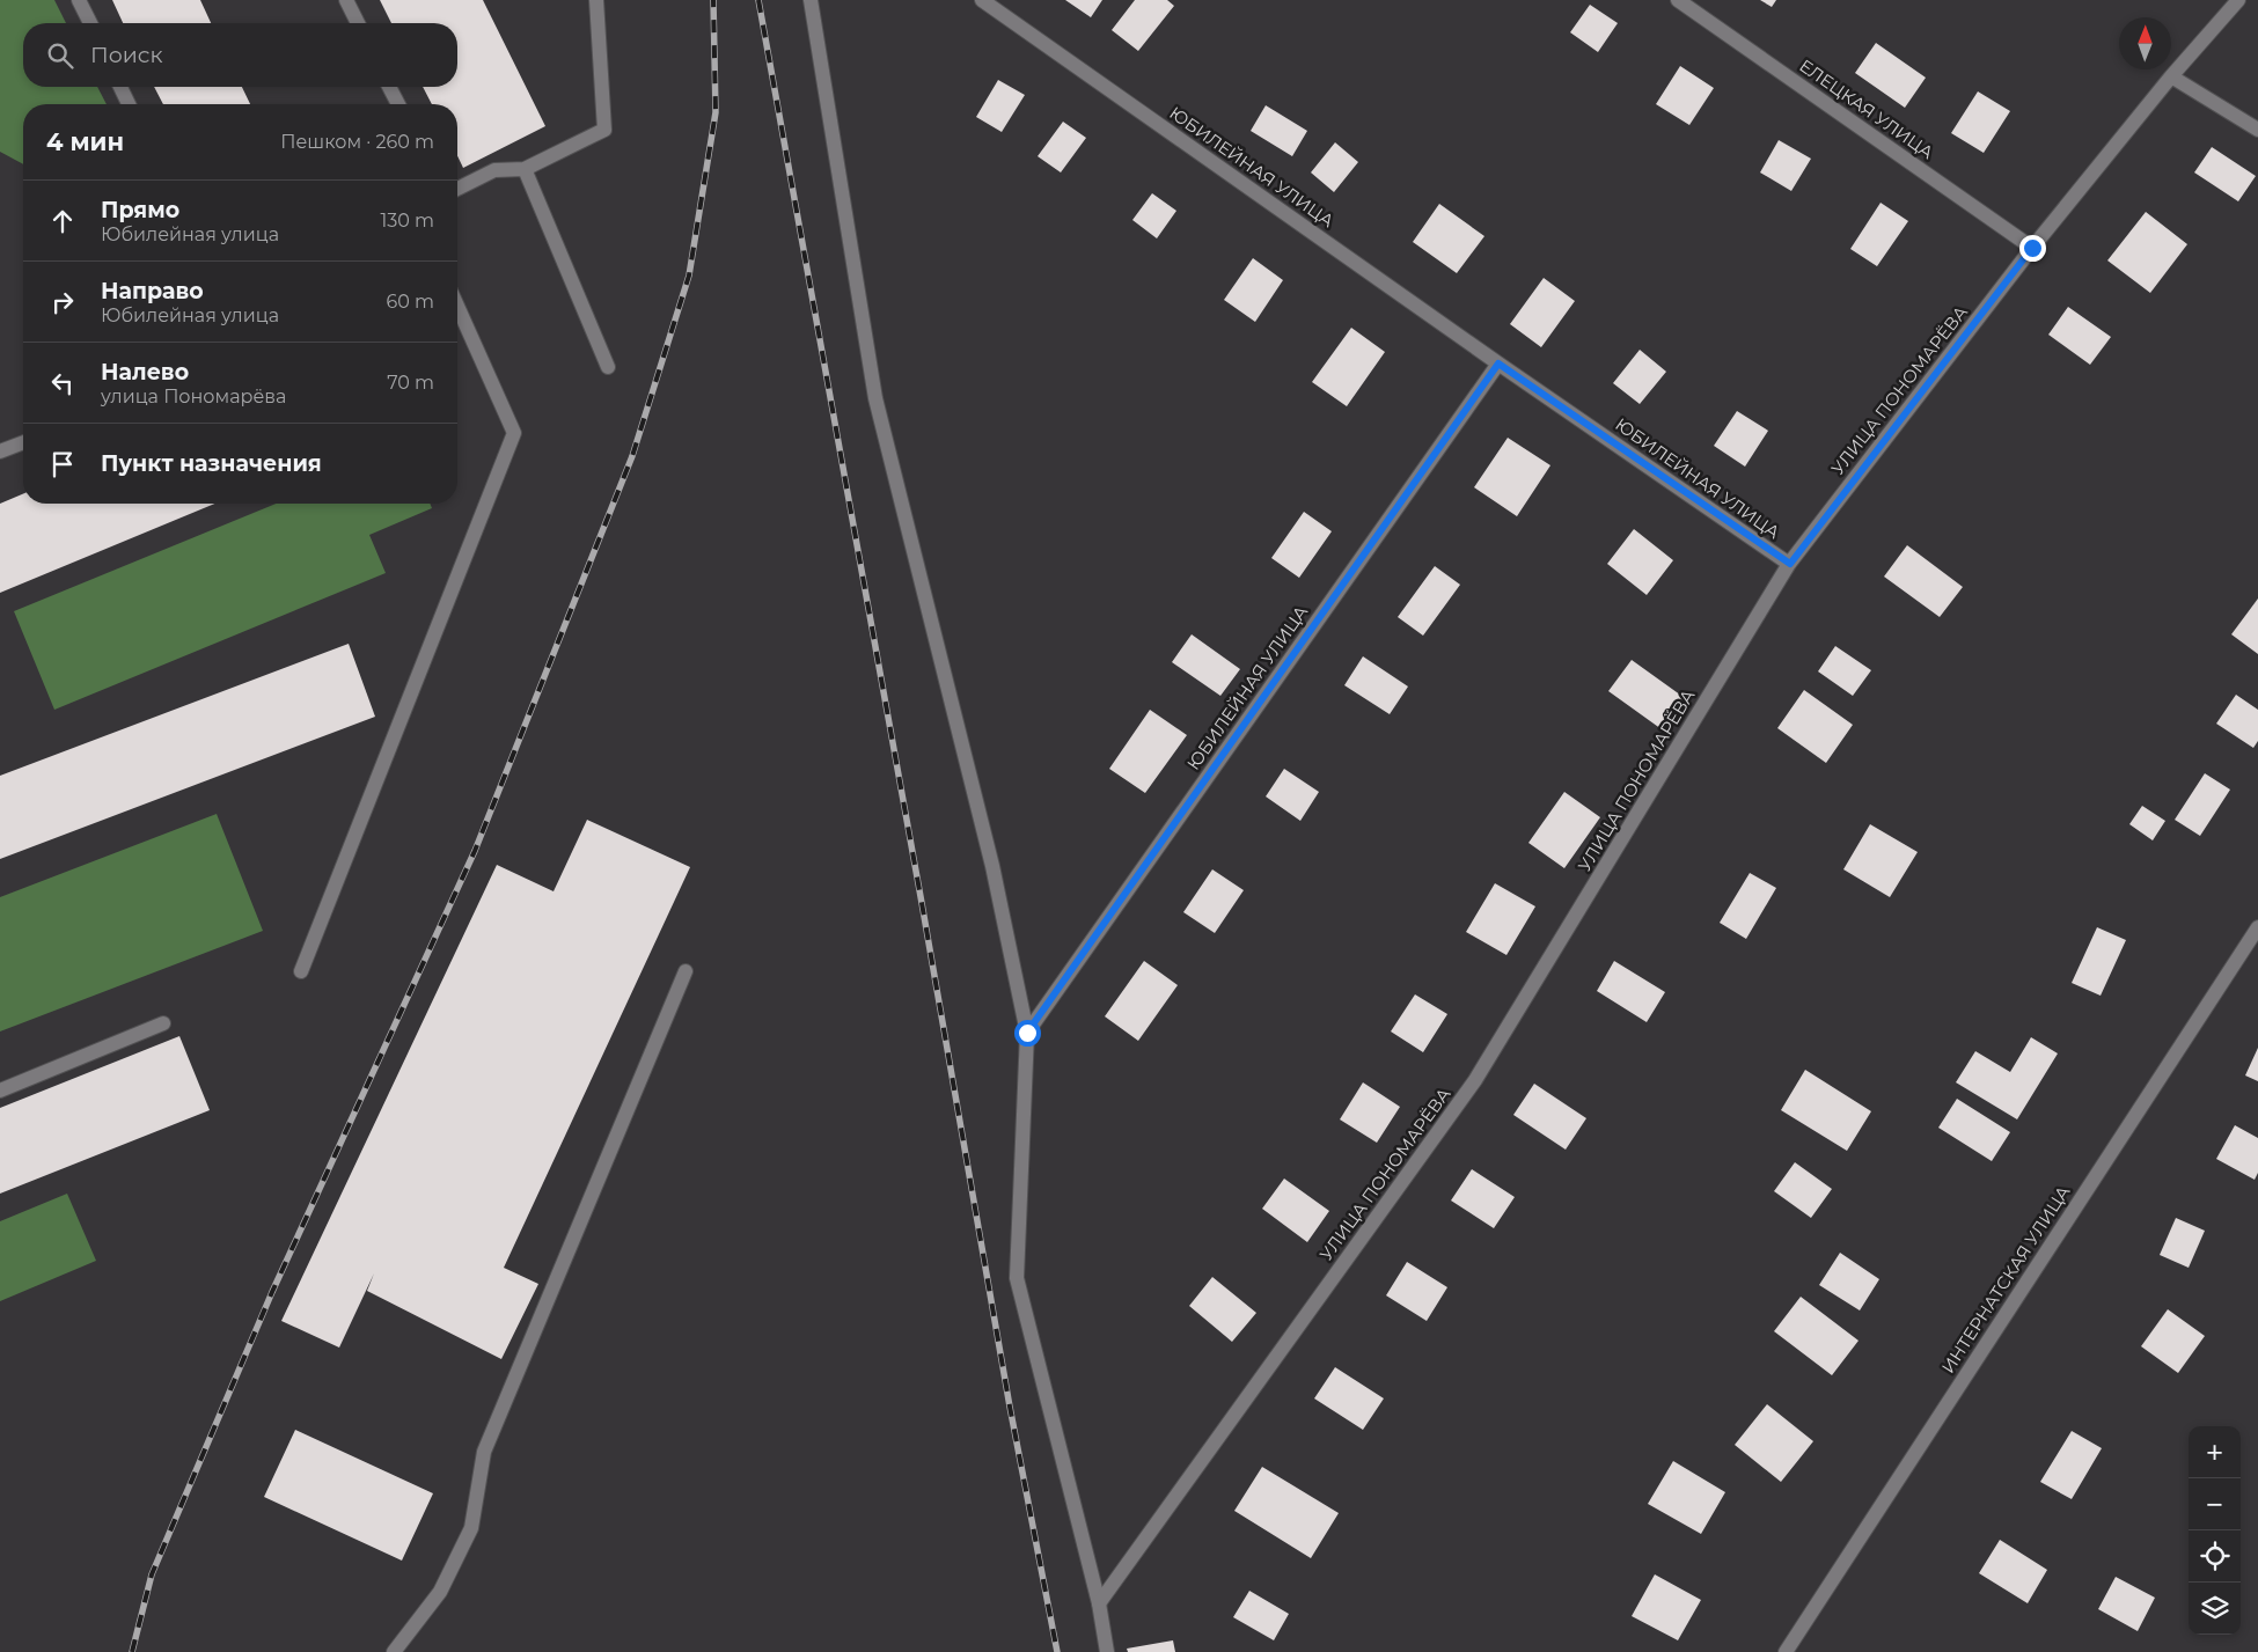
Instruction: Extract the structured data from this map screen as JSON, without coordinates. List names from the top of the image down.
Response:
{
  "streets": {
    "street": [
      "ЕЛЕЦКАЯ УЛИЦА",
      "ЮБИЛЕЙНАЯ УЛИЦА",
      "УЛИЦА ПОНОМАРЁВА",
      "ИНТЕРНАТСКАЯ УЛИЦА"
    ]
  },
  "crossings": [
    ["ЕЛЕЦКАЯ УЛИЦА", "УЛИЦА ПОНОМАРЁВА"],
    ["ЮБИЛЕЙНАЯ УЛИЦА", "УЛИЦА ПОНОМАРЁВА"]
  ],
  "north": "top",
  "page": {
    "search": "Поиск",
    "heading": ["4 мин", "Пешком · 260 m"],
    "list": [
      ["Прямо", "Юбилейная улица", "130 m"],
      ["Направо", "Юбилейная улица", "60 m"],
      ["Налево", "улица Пономарёва", "70 m"],
      "Пункт назначения"
    ],
    "map_buttons": ["+", "−"]
  }
}
